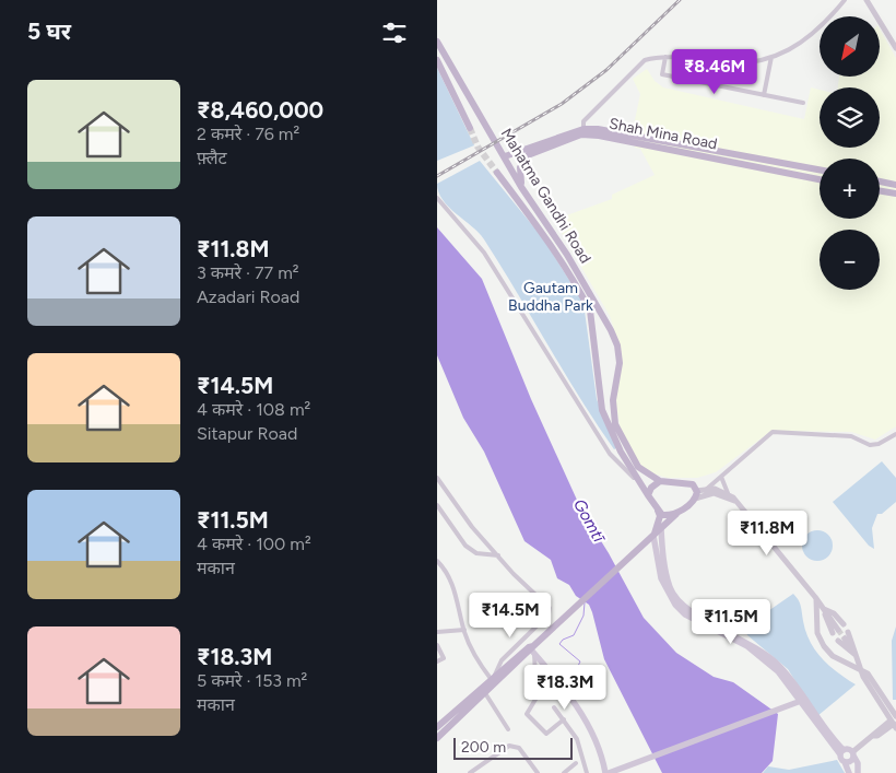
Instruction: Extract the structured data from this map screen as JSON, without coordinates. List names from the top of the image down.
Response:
{
  "streets": {
    "main road": ["Shah Mina Road", "Mahatma Gandhi Road"]
  },
  "crossings": [
    ["Shah Mina Road", "Mahatma Gandhi Road"]
  ],
  "water": ["Gomtī"],
  "parks": ["Gautam Buddha Park"],
  "scale_bar": "200 m",
  "north": "bottom left",
  "page": {
    "heading": "5 घर",
    "map_buttons": ["+", "−"],
    "price": [
      "₹8.46M",
      "₹11.8M",
      "₹14.5M",
      "₹11.5M",
      "₹18.3M"
    ],
    "list": [
      {
        "name": "₹8,460,000",
        "note": "2 कमरे · 76 m² · फ़्लैट"
      },
      {
        "name": "₹11.8M",
        "note": "3 कमरे · 77 m² · Azadari Road"
      },
      {
        "name": "₹14.5M",
        "note": "4 कमरे · 108 m² · Sitapur Road"
      },
      {
        "name": "₹11.5M",
        "note": "4 कमरे · 100 m² · मकान"
      },
      {
        "name": "₹18.3M",
        "note": "5 कमरे · 153 m² · मकान"
      }
    ],
    "scale": "200 m"
  }
}
